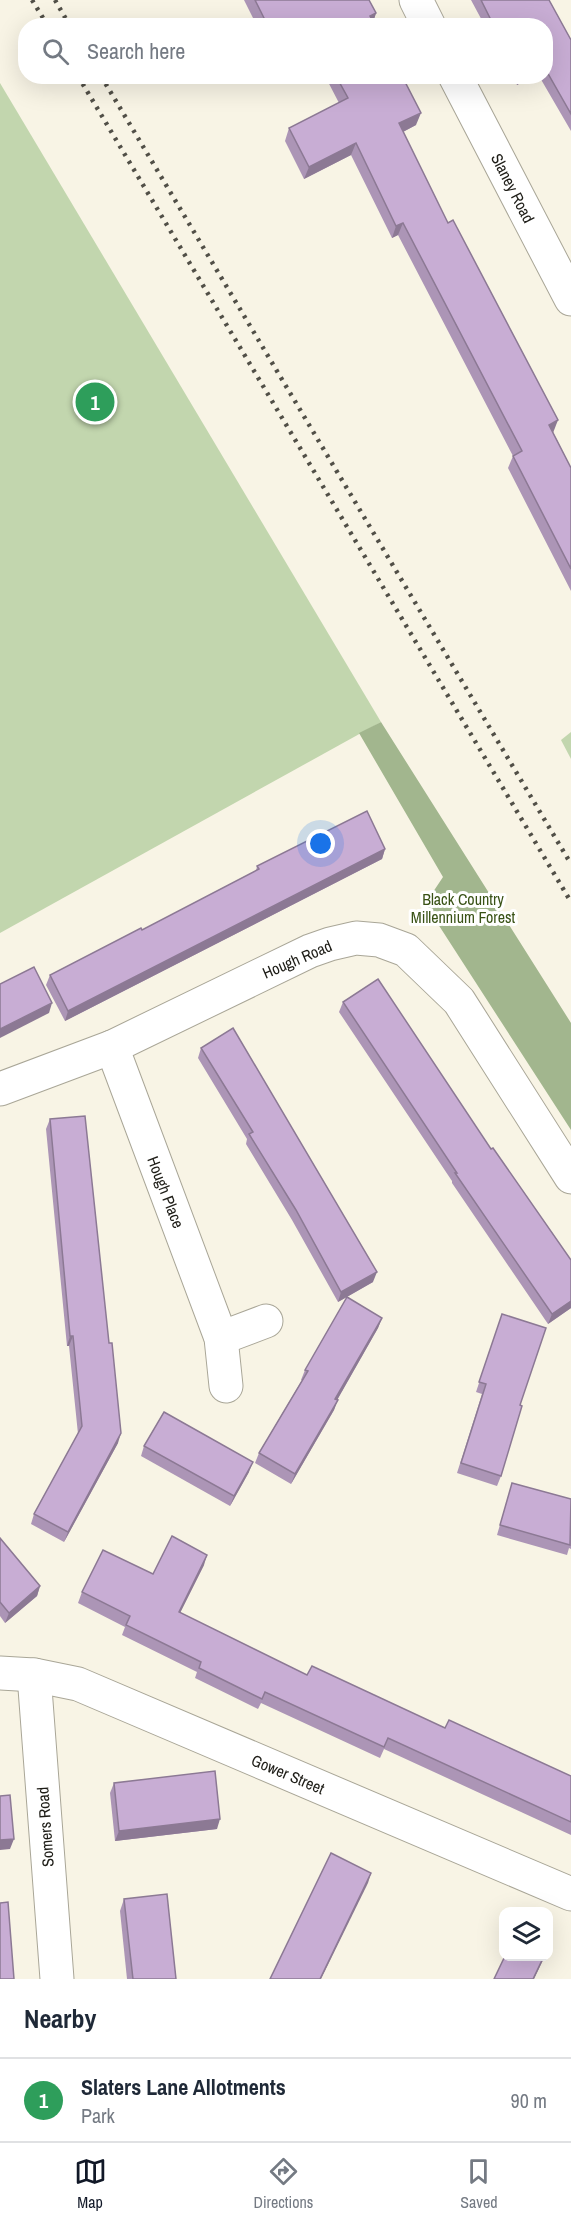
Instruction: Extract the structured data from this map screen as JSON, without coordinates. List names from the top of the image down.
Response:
{
  "streets": {
    "street": [
      "Slaney Road",
      "Hough Road",
      "Hough Place",
      "Gower Street",
      "Somers Road"
    ]
  },
  "crossings": [
    ["Hough Road", "Hough Place"],
    ["Gower Street", "Somers Road"]
  ],
  "parks": ["Black Country Millennium Forest"],
  "page": {
    "search": "Search here",
    "pins": "1",
    "heading": "Nearby",
    "list": [
      {
        "mark": "1",
        "name": "Slaters Lane Allotments",
        "note": "Park",
        "value": "90 m"
      }
    ],
    "nav": ["Map", "Directions", "Saved"]
  }
}
